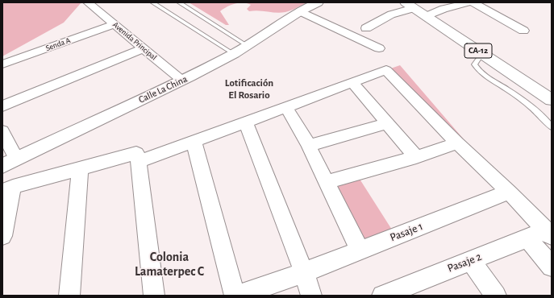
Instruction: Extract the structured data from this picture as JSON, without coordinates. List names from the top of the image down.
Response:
{
  "streets": {
    "main road": ["CA-12", "Calle La China"],
    "street": [
      "Avenida Principal",
      "Senda A",
      "Pasaje 1",
      "Pasaje 2"
    ]
  },
  "crossings": [
    ["Avenida Principal", "Senda A"],
    ["Avenida Principal", "Calle La China"]
  ],
  "districts": ["Lotificación El Rosario", "Colonia Lamaterpec C"]
}
